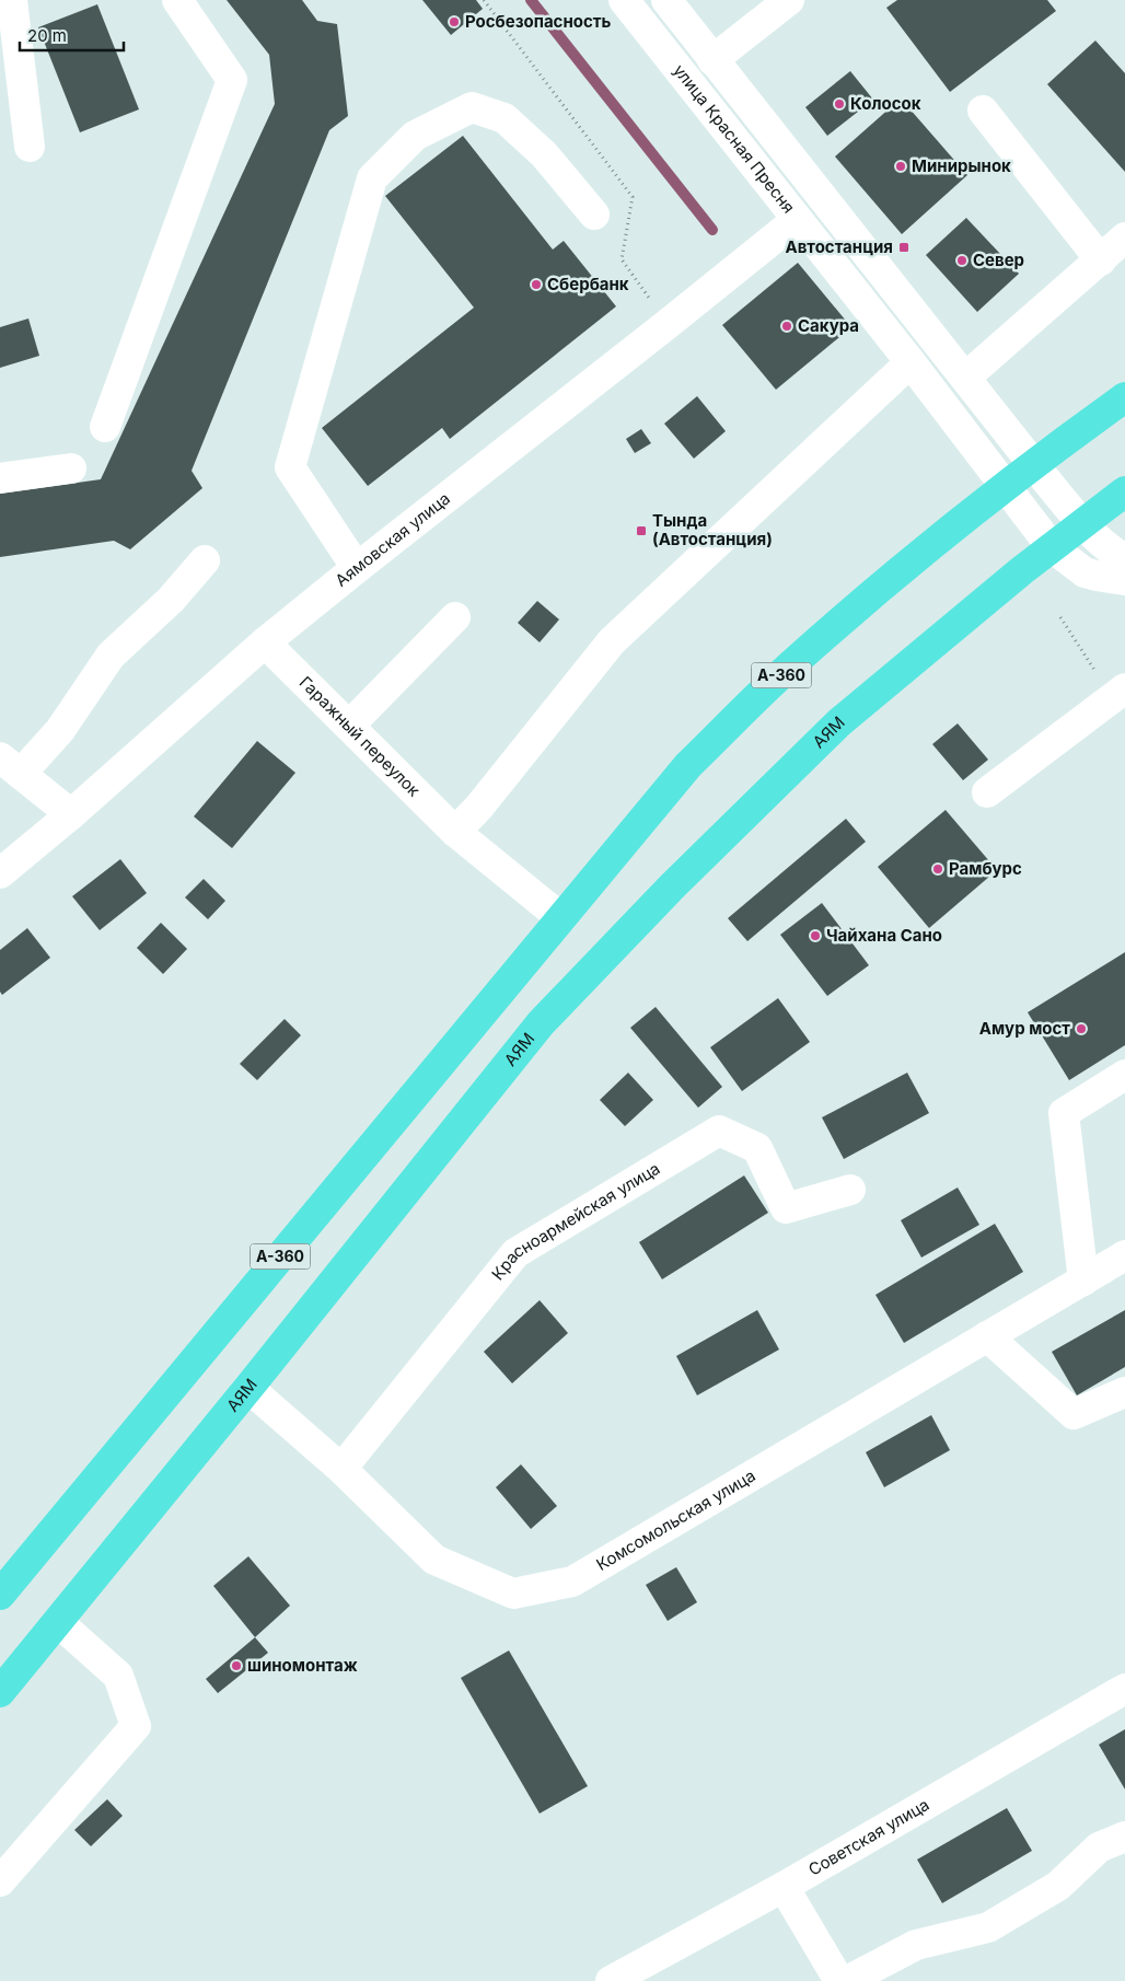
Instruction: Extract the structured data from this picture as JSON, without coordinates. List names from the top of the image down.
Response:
{
  "streets": {
    "highway": ["А-360", "АЯМ"],
    "street": [
      "улица Красная Пресня",
      "Аямовская улица",
      "Гаражный переулок",
      "Красноармейская улица",
      "Комсомольская улица",
      "Советская улица"
    ]
  },
  "crossings": [
    ["улица Красная Пресня", "Аямовская улица"],
    ["улица Красная Пресня", "А-360"],
    ["улица Красная Пресня", "АЯМ"],
    ["Аямовская улица", "Гаражный переулок"],
    ["А-360", "Гаражный переулок"],
    ["АЯМ", "Комсомольская улица"],
    ["Красноармейская улица", "Комсомольская улица"]
  ],
  "places": {
    "other": [
      "Росбезопасность",
      "Колосок",
      "Минирынок",
      "Север",
      "Сбербанк",
      "Сакура",
      "Рамбурс",
      "Чайхана Сано",
      "Амур мост",
      "шиномонтаж"
    ],
    "transit": ["Автостанция", "Тында (Автостанция)"]
  },
  "scale_bar": "20 m"
}
